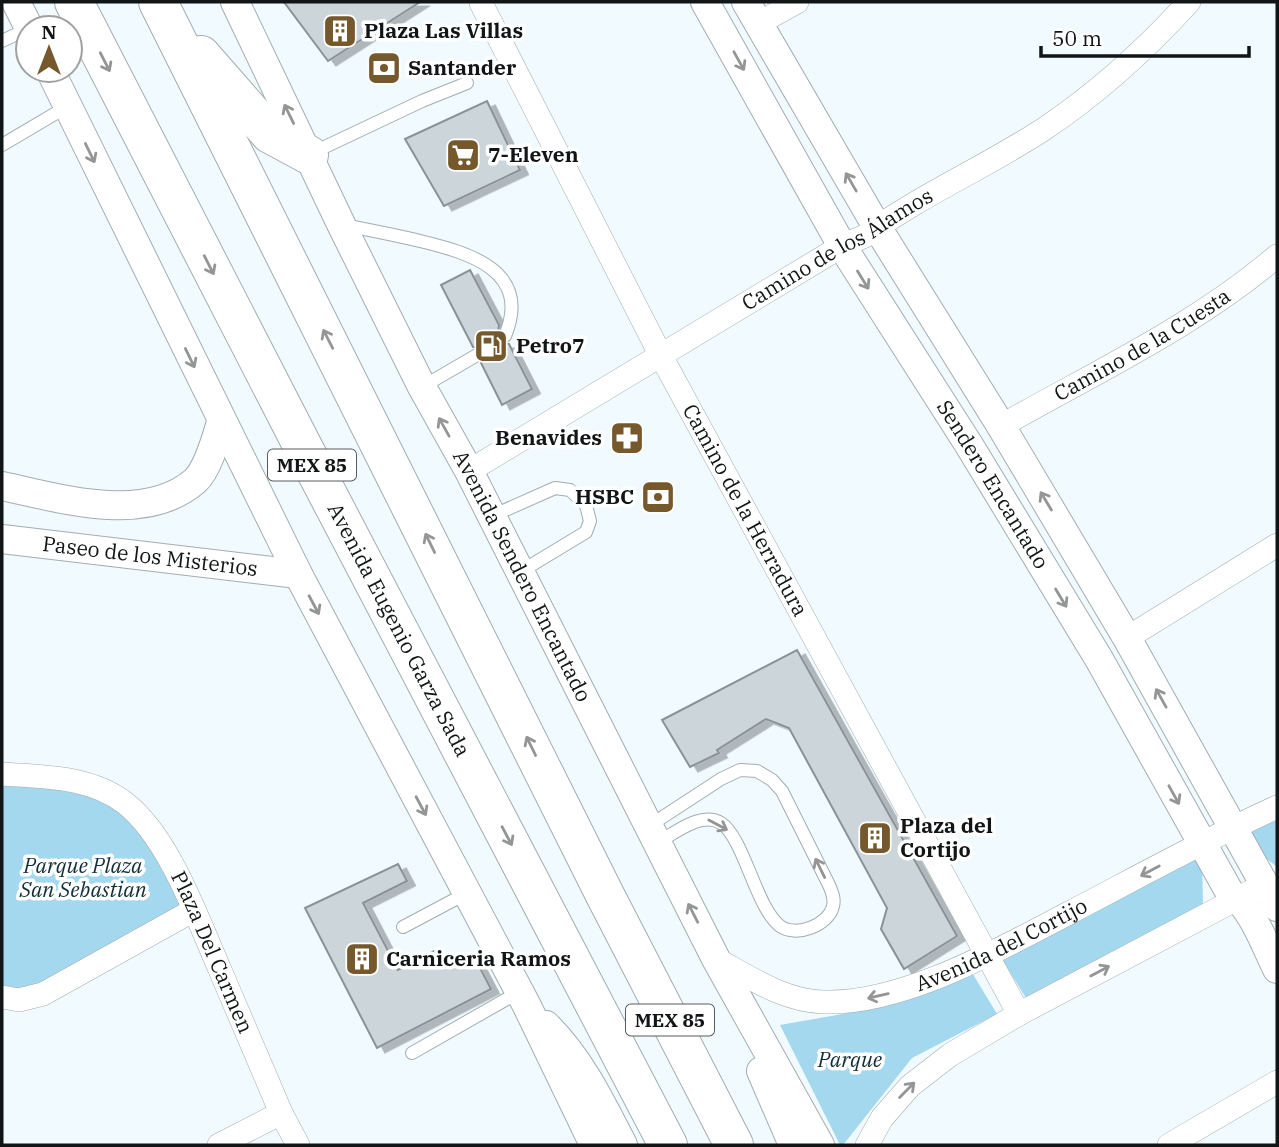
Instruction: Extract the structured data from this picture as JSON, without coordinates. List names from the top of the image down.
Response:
{
  "streets": {
    "highway": ["MEX 85", "Avenida Eugenio Garza Sada"],
    "street": [
      "Camino de los Álamos",
      "Camino de la Cuesta",
      "Sendero Encantado",
      "Camino de la Herradura",
      "Paseo de los Misterios",
      "Avenida Sendero Encantado",
      "Avenida del Cortijo",
      "Plaza Del Carmen"
    ]
  },
  "crossings": [
    ["Camino de los Álamos", "Sendero Encantado"],
    ["Camino de los Álamos", "Camino de la Herradura"],
    ["Camino de los Álamos", "Avenida Sendero Encantado"],
    ["Camino de la Cuesta", "Sendero Encantado"],
    ["Sendero Encantado", "Avenida del Cortijo"],
    ["Camino de la Herradura", "Avenida del Cortijo"],
    ["Avenida Sendero Encantado", "Avenida del Cortijo"]
  ],
  "parks": ["Parque Plaza San Sebastian", "Parque"],
  "places": {
    "building": ["Plaza Las Villas", "Plaza del Cortijo", "Carniceria Ramos"],
    "bank": ["Santander", "HSBC"],
    "supermarket": ["7-Eleven"],
    "fuel station": ["Petro7"],
    "pharmacy": ["Benavides"]
  },
  "scale_bar": "50 m",
  "north": "top"
}
